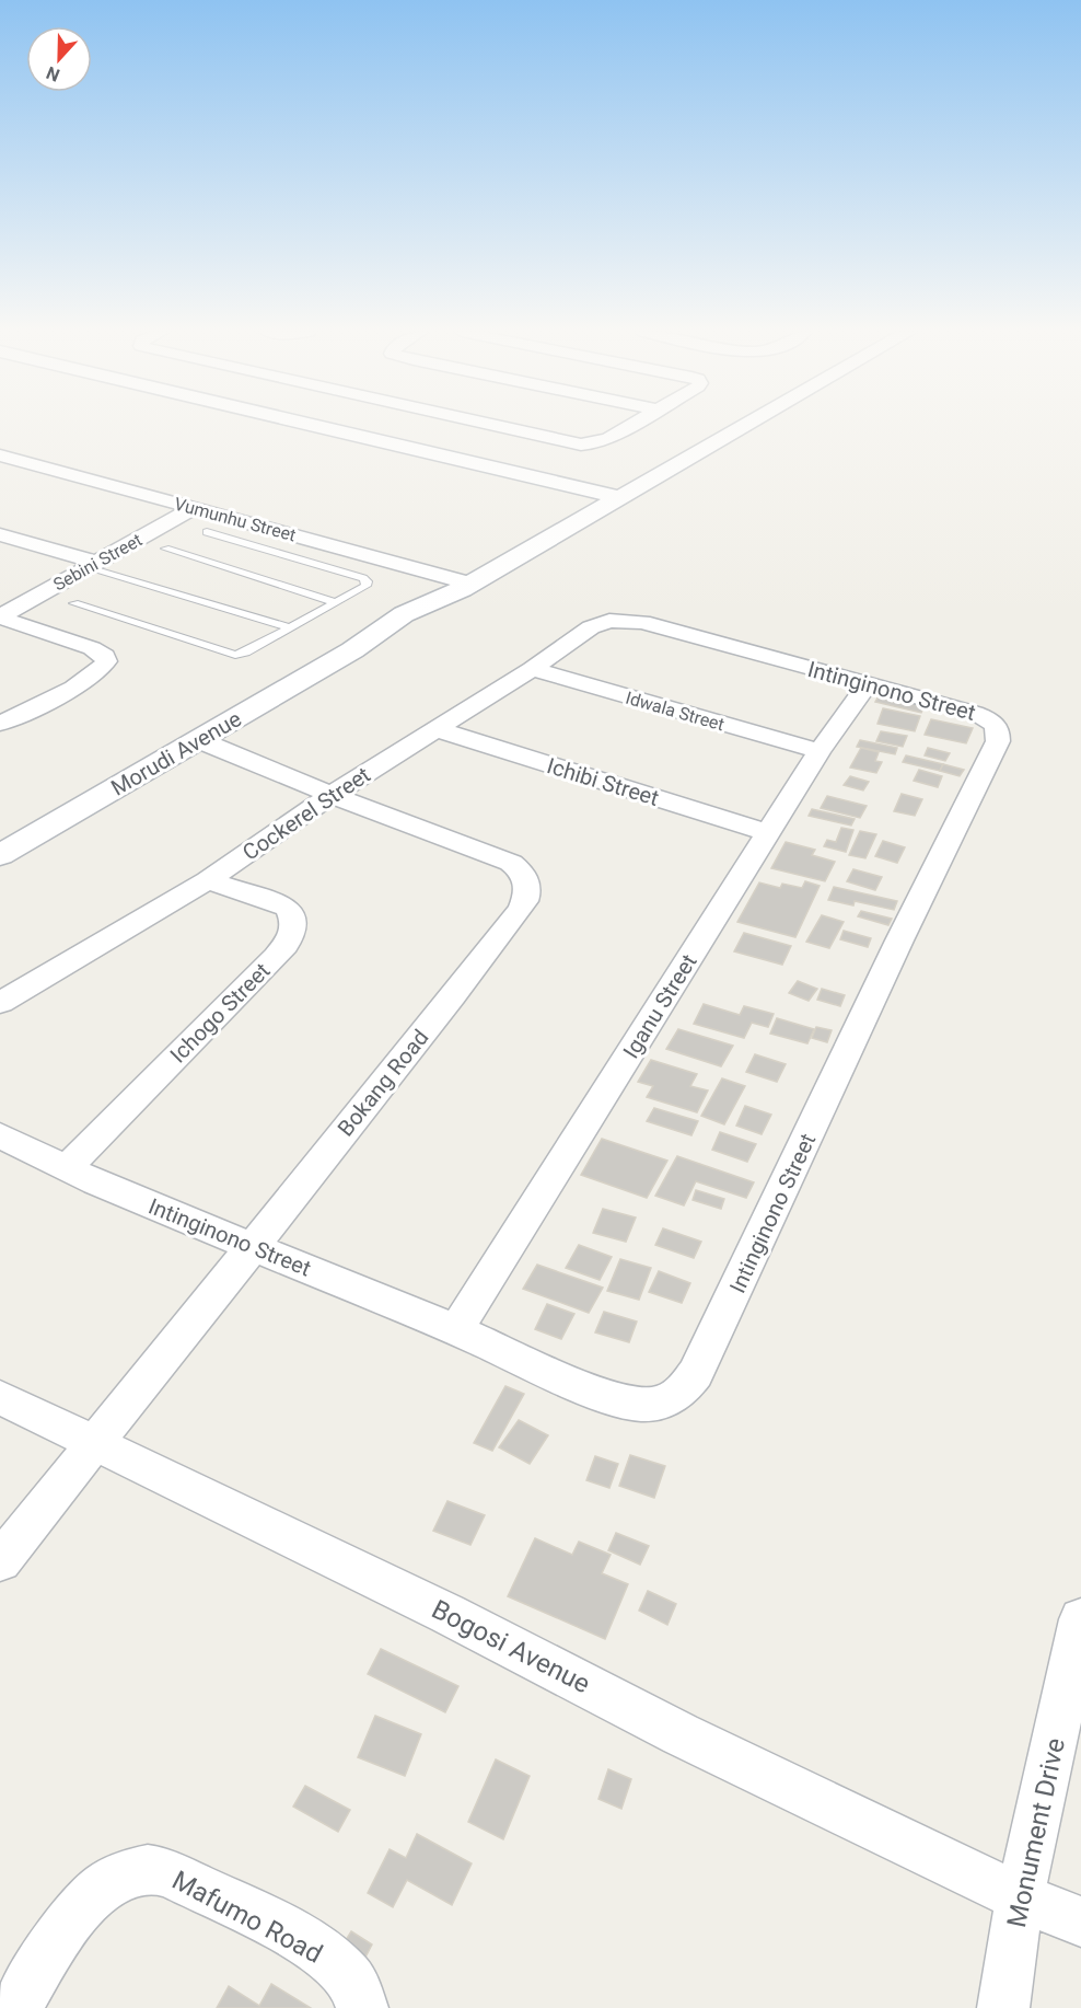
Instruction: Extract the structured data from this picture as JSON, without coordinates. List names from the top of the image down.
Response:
{
  "streets": {
    "street": [
      "Vumunhu Street",
      "Sebini Street",
      "Intinginono Street",
      "Idwala Street",
      "Morudi Avenue",
      "Ichibi Street",
      "Cockerel Street",
      "Iganu Street",
      "Ichogo Street",
      "Bokang Road",
      "Bogosi Avenue",
      "Monument Drive",
      "Mafumo Road"
    ]
  },
  "crossings": [
    ["Vumunhu Street", "Sebini Street"],
    ["Vumunhu Street", "Morudi Avenue"],
    ["Intinginono Street", "Cockerel Street"],
    ["Intinginono Street", "Iganu Street"],
    ["Intinginono Street", "Ichogo Street"],
    ["Intinginono Street", "Bokang Road"],
    ["Idwala Street", "Cockerel Street"],
    ["Idwala Street", "Iganu Street"],
    ["Morudi Avenue", "Bokang Road"],
    ["Ichibi Street", "Cockerel Street"],
    ["Ichibi Street", "Iganu Street"],
    ["Cockerel Street", "Ichogo Street"],
    ["Cockerel Street", "Bokang Road"],
    ["Bokang Road", "Bogosi Avenue"],
    ["Bogosi Avenue", "Monument Drive"]
  ],
  "north": "bottom"
}
